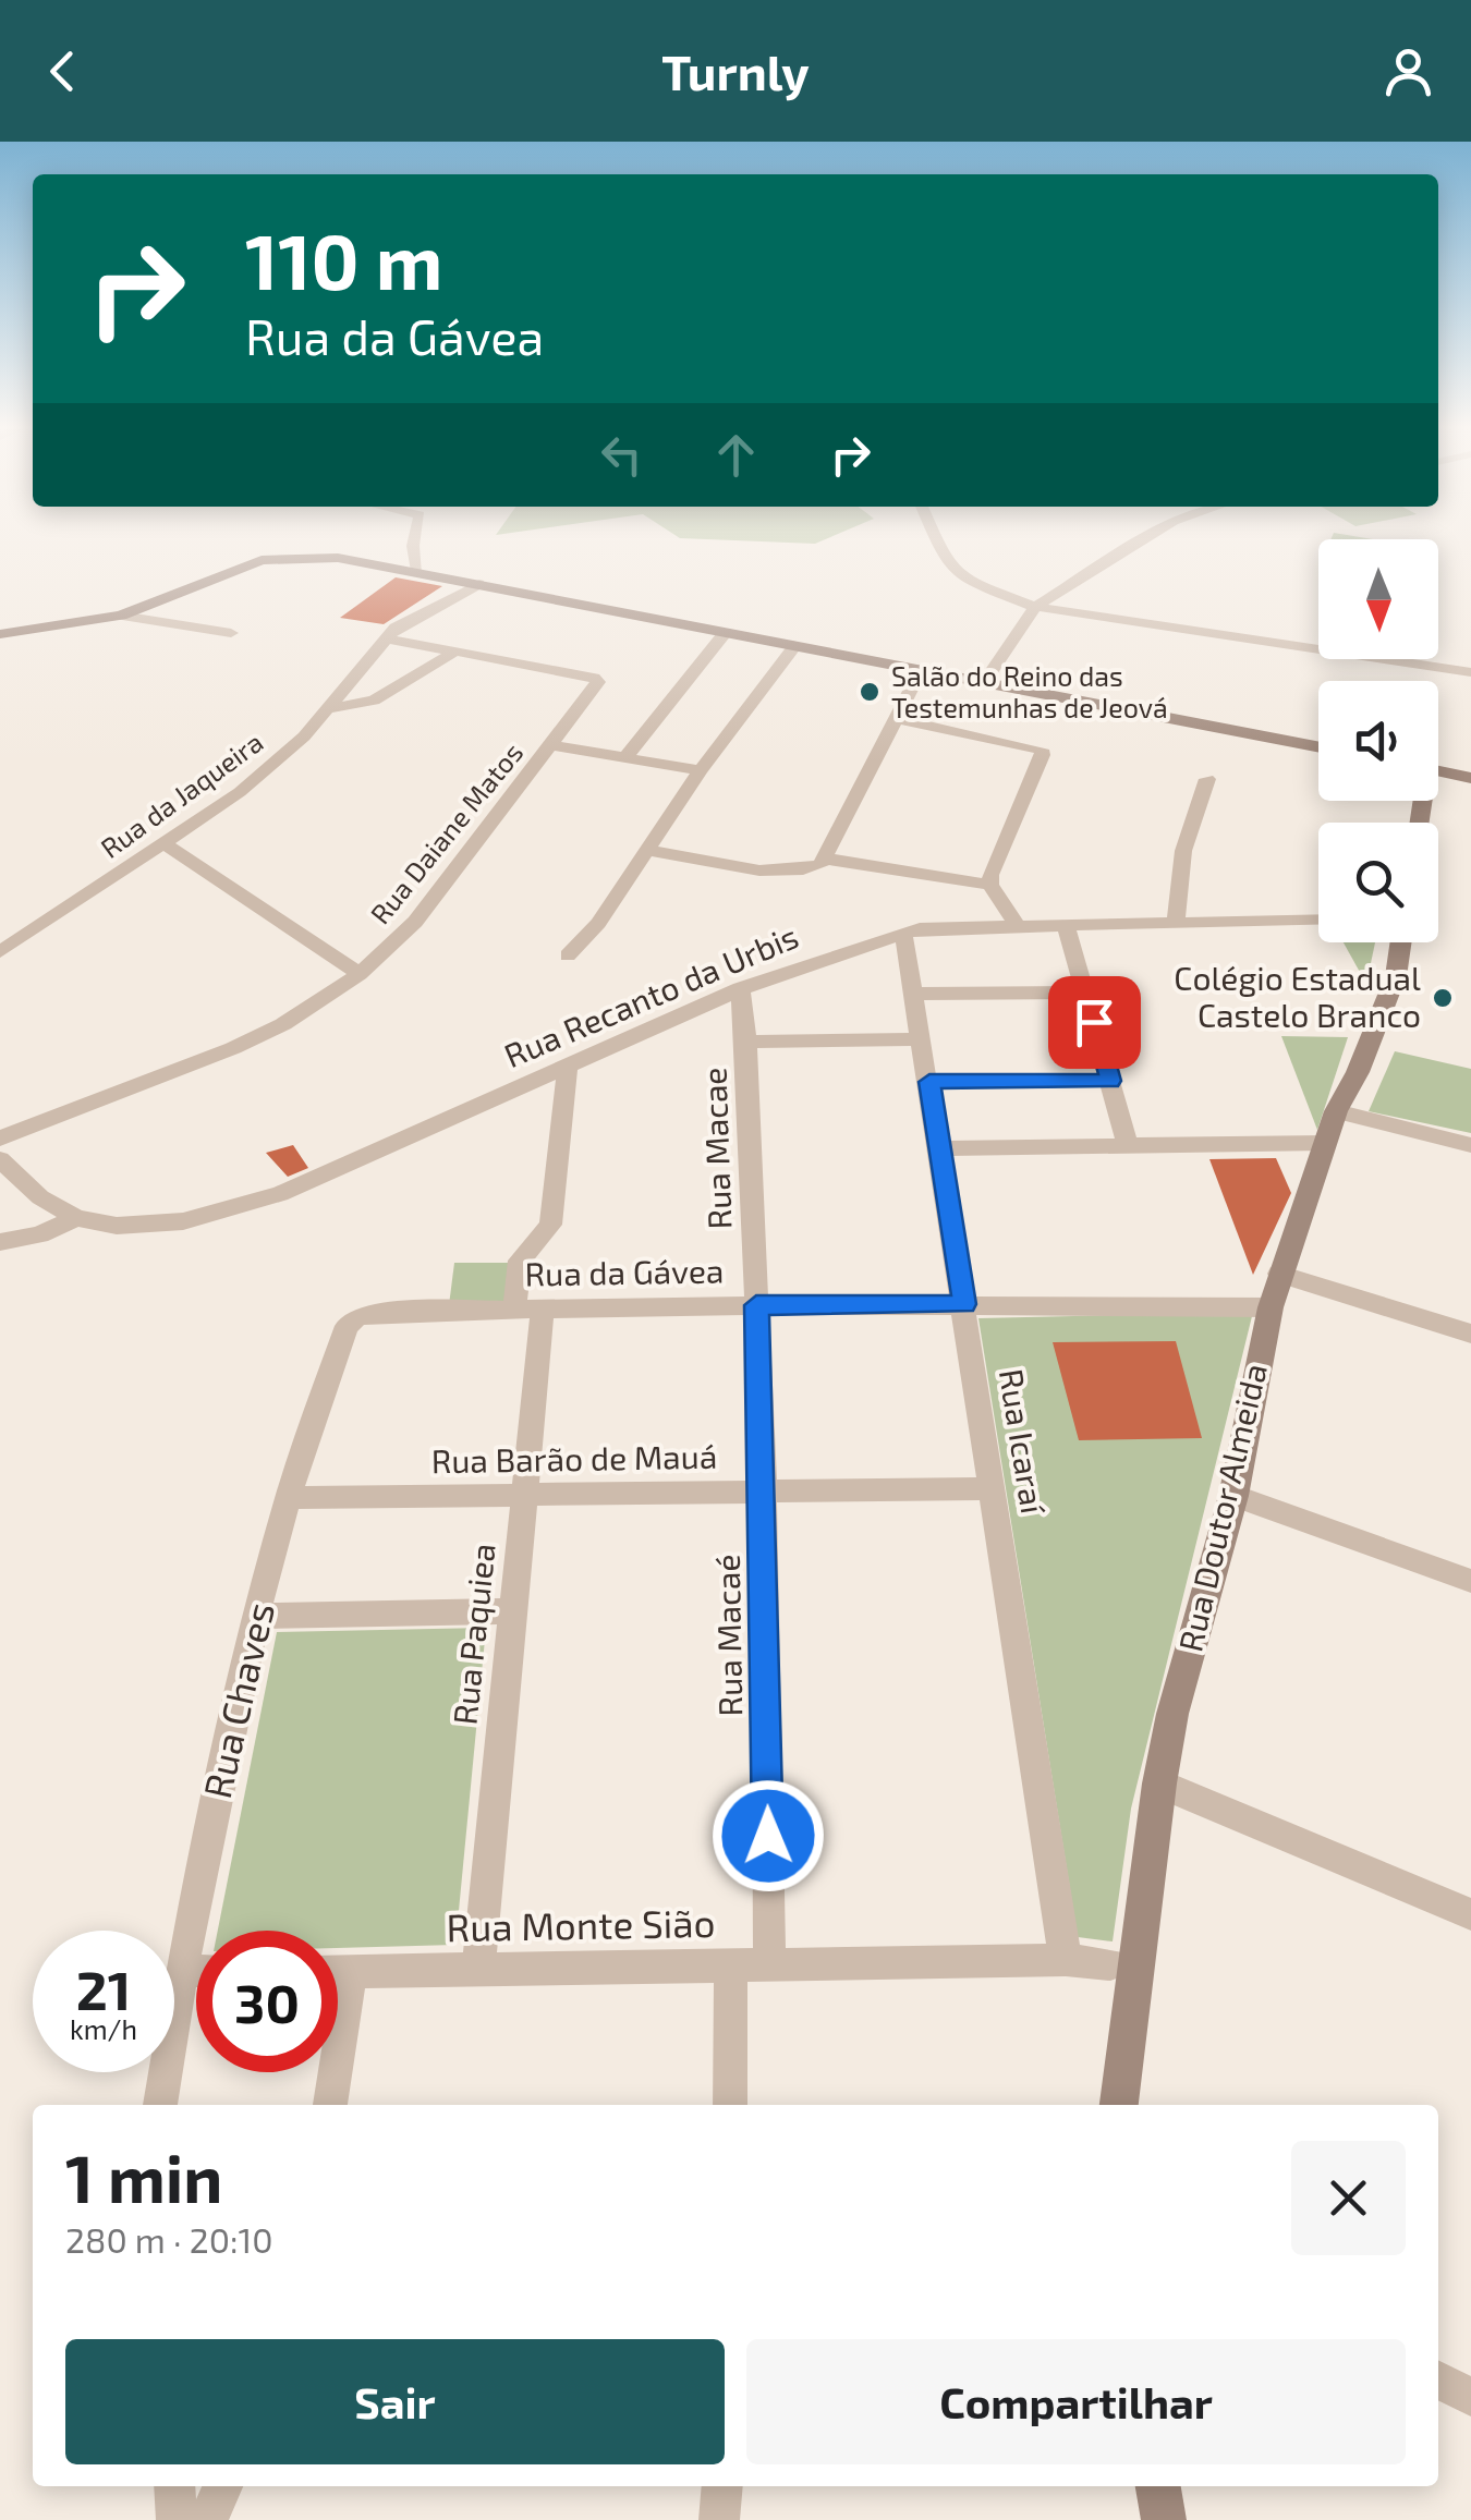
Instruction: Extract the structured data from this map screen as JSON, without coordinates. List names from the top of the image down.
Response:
{
  "streets": {
    "main road": ["Rua Doutor Almeida"],
    "street": [
      "Rua da Jaqueira",
      "Rua Daiane Matos",
      "Rua Recanto da Urbis",
      "Rua Macae",
      "Rua da Gávea",
      "Rua Icaraí",
      "Rua Barão de Mauá",
      "Rua Paquiea",
      "Rua Macaé",
      "Rua Chaves",
      "Rua Monte Sião"
    ]
  },
  "crossings": [
    ["Rua da Jaqueira", "Rua Daiane Matos"],
    ["Rua Recanto da Urbis", "Rua Macae"],
    ["Rua Recanto da Urbis", "Rua Icaraí"],
    ["Rua Recanto da Urbis", "Rua Paquiea"],
    ["Rua Macae", "Rua da Gávea"],
    ["Rua Macae", "Rua Macaé"],
    ["Rua da Gávea", "Rua Icaraí"],
    ["Rua da Gávea", "Rua Doutor Almeida"],
    ["Rua da Gávea", "Rua Paquiea"],
    ["Rua da Gávea", "Rua Macaé"],
    ["Rua da Gávea", "Rua Chaves"],
    ["Rua Icaraí", "Rua Barão de Mauá"],
    ["Rua Icaraí", "Rua Monte Sião"],
    ["Rua Barão de Mauá", "Rua Paquiea"],
    ["Rua Barão de Mauá", "Rua Macaé"],
    ["Rua Barão de Mauá", "Rua Chaves"],
    ["Rua Paquiea", "Rua Monte Sião"],
    ["Rua Macaé", "Rua Monte Sião"]
  ],
  "places": ["Salão do Reino das Testemunhas de Jeová", "Colégio Estadual Castelo Branco"],
  "north": "bottom",
  "page": {
    "header": "Turnly",
    "turn": ["110 m", "Rua da Gávea"],
    "speed": "21 km/h",
    "limit": "30",
    "heading": ["1 min", "280 m · 20:10"],
    "buttons": ["Sair", "Compartilhar"]
  }
}
